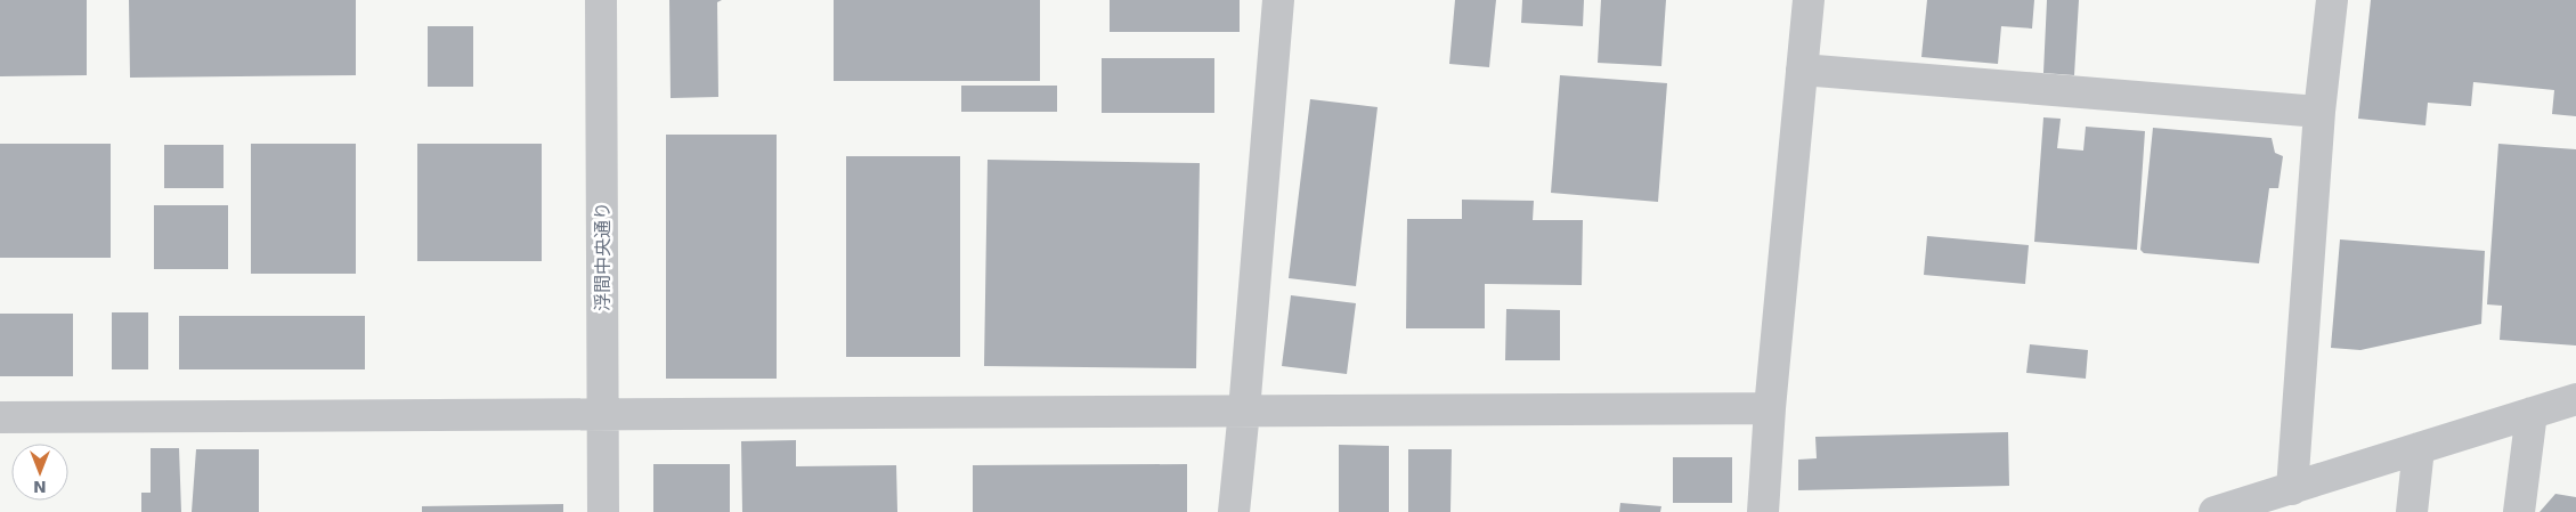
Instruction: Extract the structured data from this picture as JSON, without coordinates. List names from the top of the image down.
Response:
{
  "streets": {
    "street": ["浮間中央通り"]
  },
  "north": "bottom"
}
